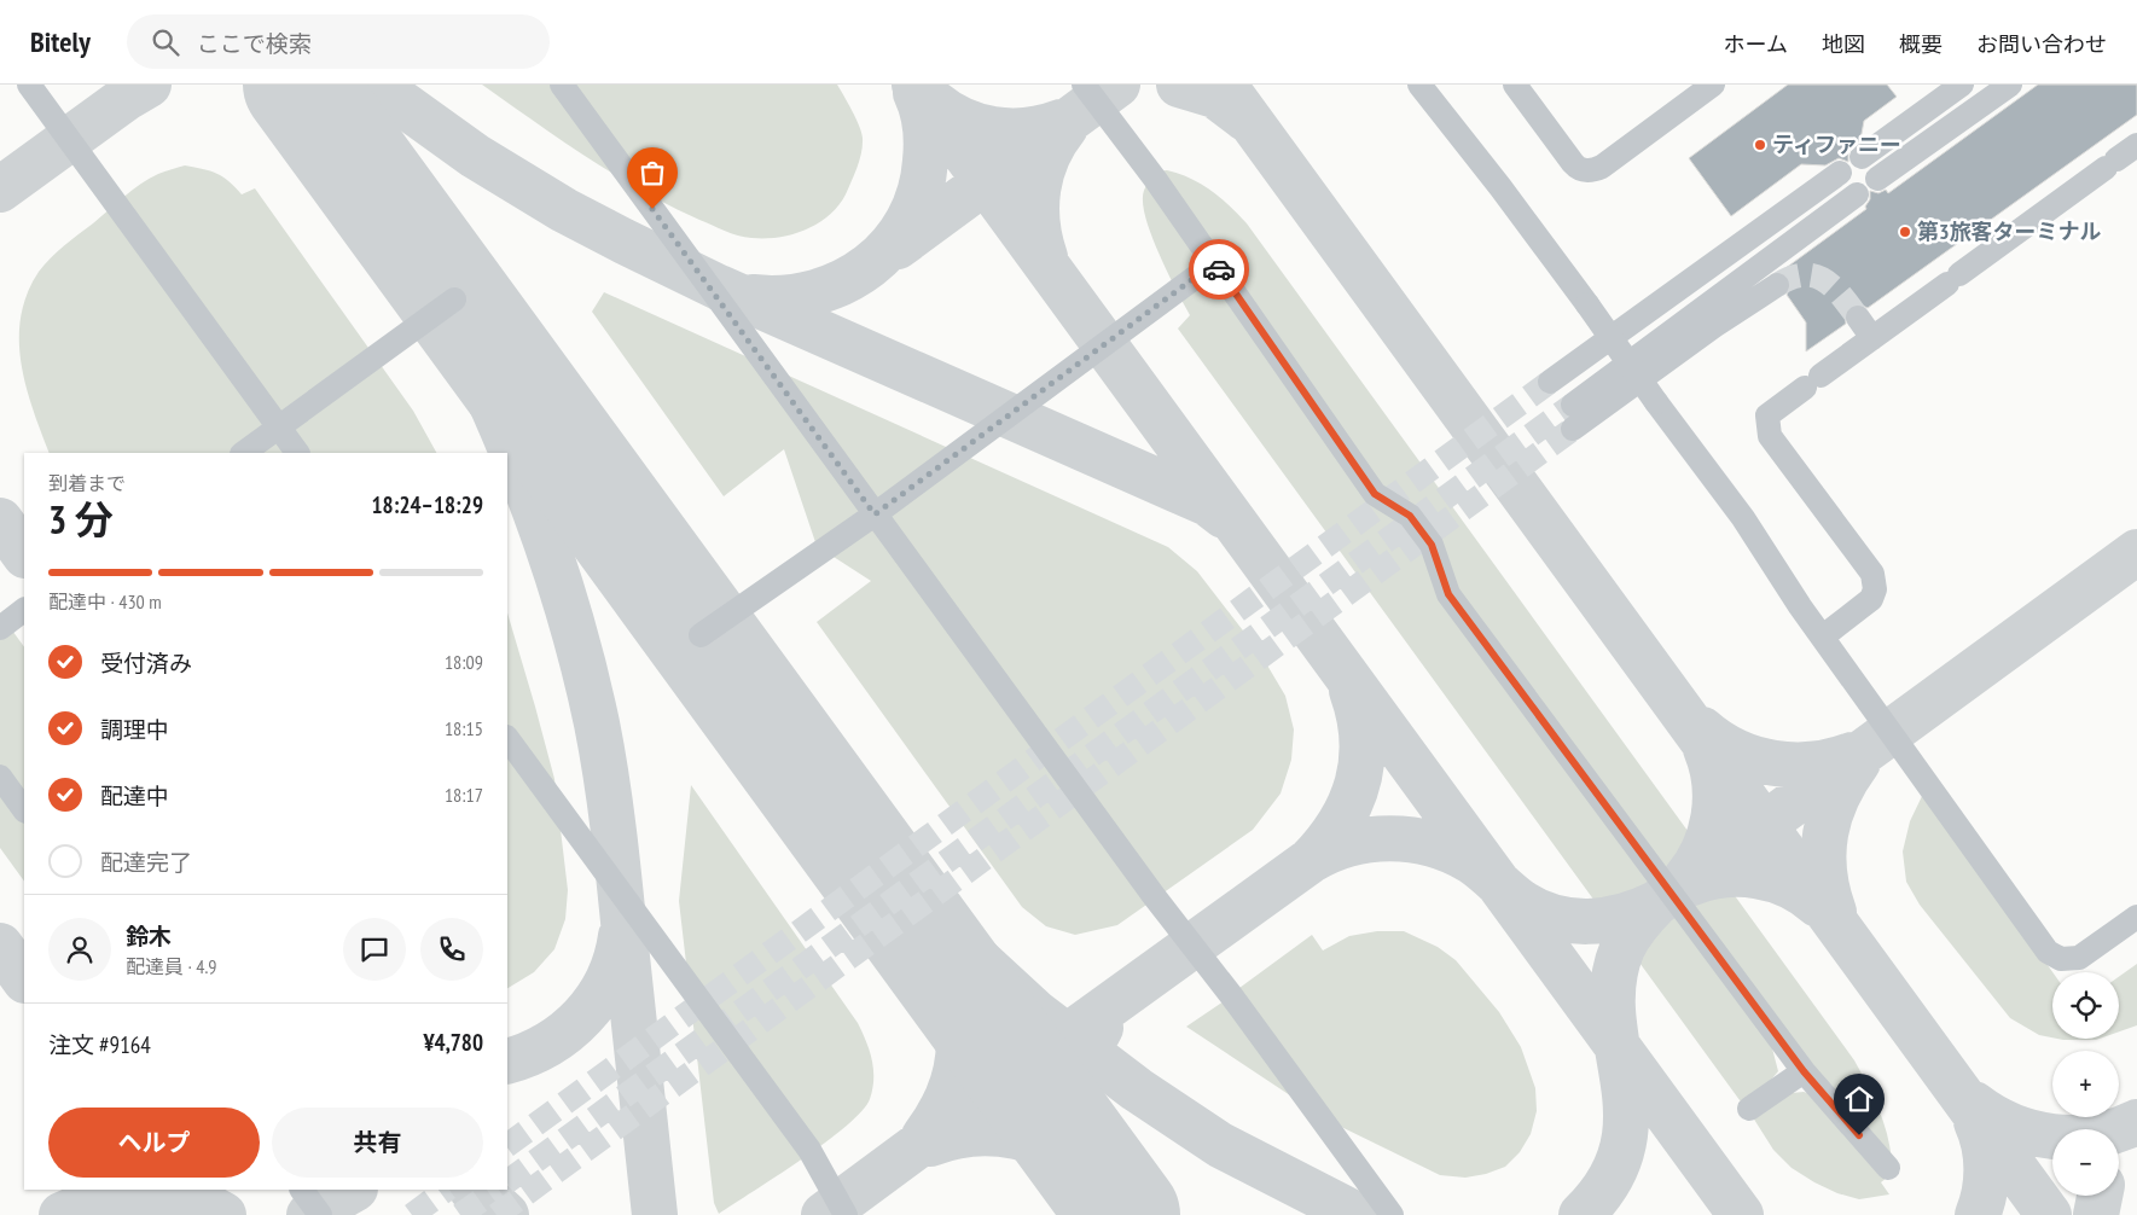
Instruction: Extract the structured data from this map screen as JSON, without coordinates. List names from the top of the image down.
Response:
{
  "places": ["ティファニー", "第3旅客ターミナル"],
  "page": {
    "header": "Bitely",
    "search": "ここで検索",
    "nav": [
      "ホーム",
      "地図",
      "概要",
      "お問い合わせ"
    ],
    "heading": ["3 分", "到着まで", "18:24–18:29"],
    "panel": [
      "鈴木",
      "配達員 · 4.9",
      "注文 #9164",
      "¥4,780"
    ],
    "bar": "配達中 · 430 m",
    "list": [
      ["受付済み", "18:09"],
      ["調理中", "18:15"],
      ["配達中", "18:17"],
      "配達完了"
    ],
    "map_buttons": ["+", "−"],
    "buttons": ["ヘルプ", "共有"]
  }
}
